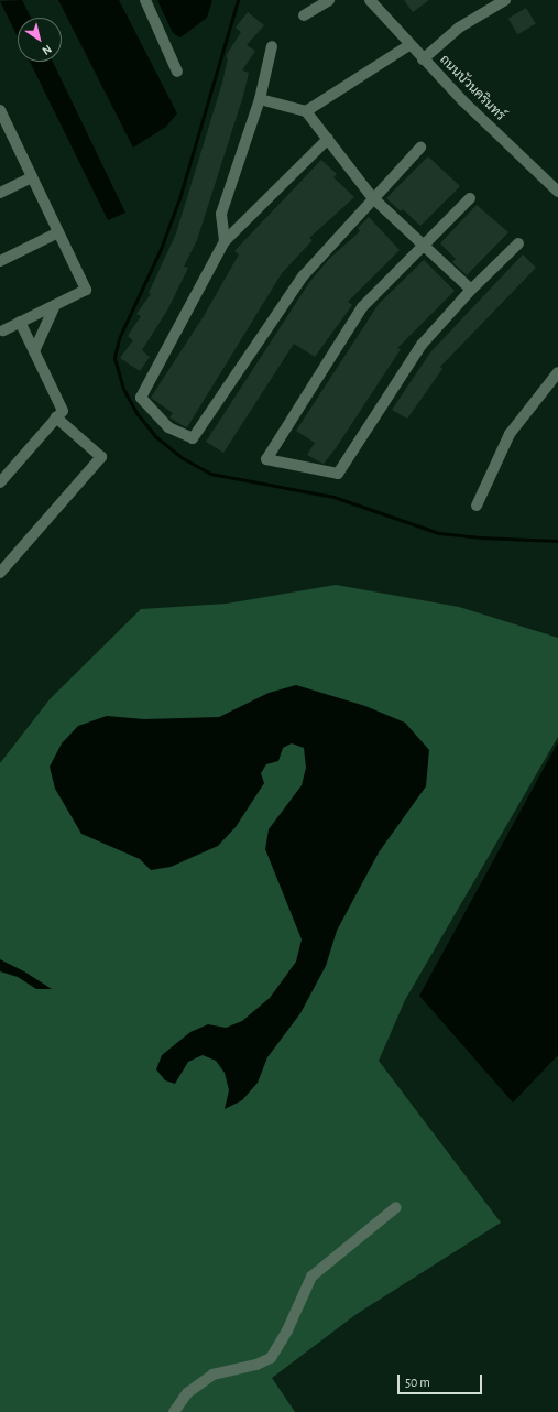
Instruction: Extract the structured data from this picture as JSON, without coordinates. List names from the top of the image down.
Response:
{
  "streets": {
    "street": ["ถนนบัวนครินทร์"]
  },
  "scale_bar": "50 m",
  "north": "bottom right"
}
